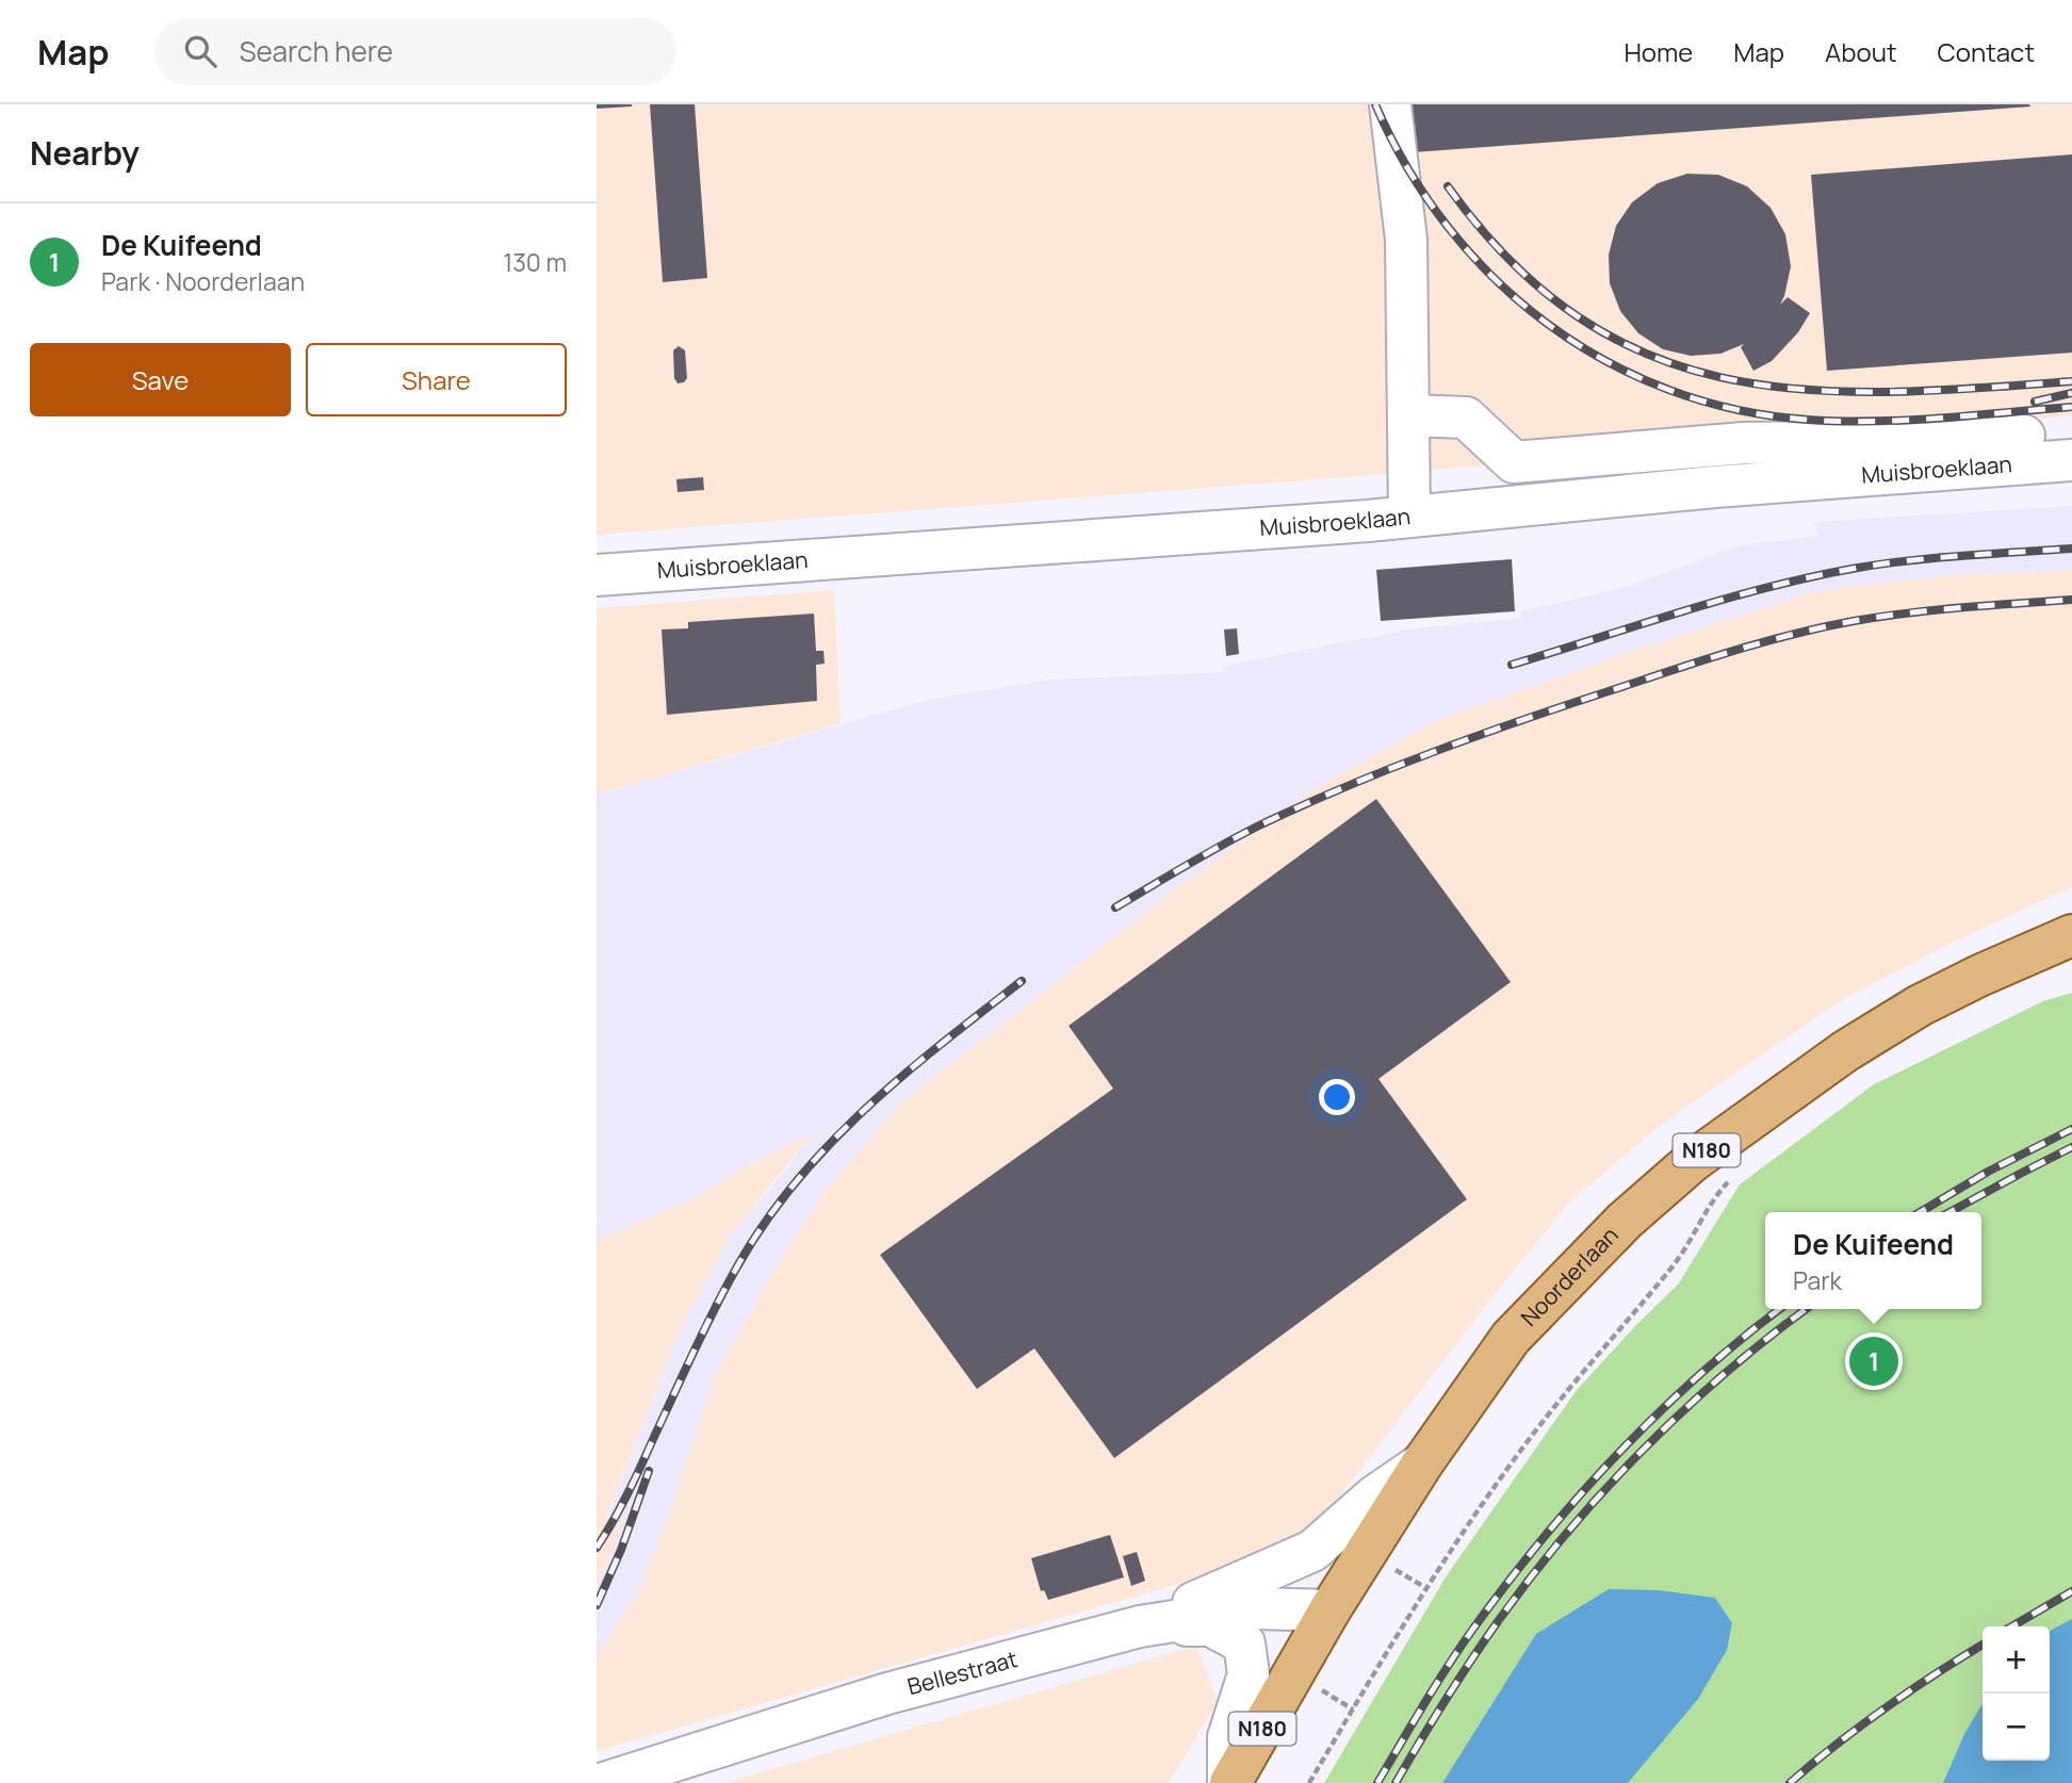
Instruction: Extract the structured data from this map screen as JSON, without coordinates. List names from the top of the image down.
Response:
{
  "streets": {
    "main road": ["N180", "Noorderlaan"],
    "street": ["Muisbroeklaan", "Bellestraat"]
  },
  "crossings": [
    ["Noorderlaan", "Bellestraat"]
  ],
  "page": {
    "header": "Map",
    "search": "Search here",
    "nav": [
      "Home",
      "Map",
      "About",
      "Contact"
    ],
    "heading": "Nearby",
    "list": [
      {
        "mark": "1",
        "name": "De Kuifeend",
        "note": "Park · Noorderlaan",
        "value": "130 m"
      }
    ],
    "buttons": ["Save", "Share"],
    "popup": ["De Kuifeend", "Park"],
    "pins": "1",
    "map_buttons": ["+", "−"]
  }
}
